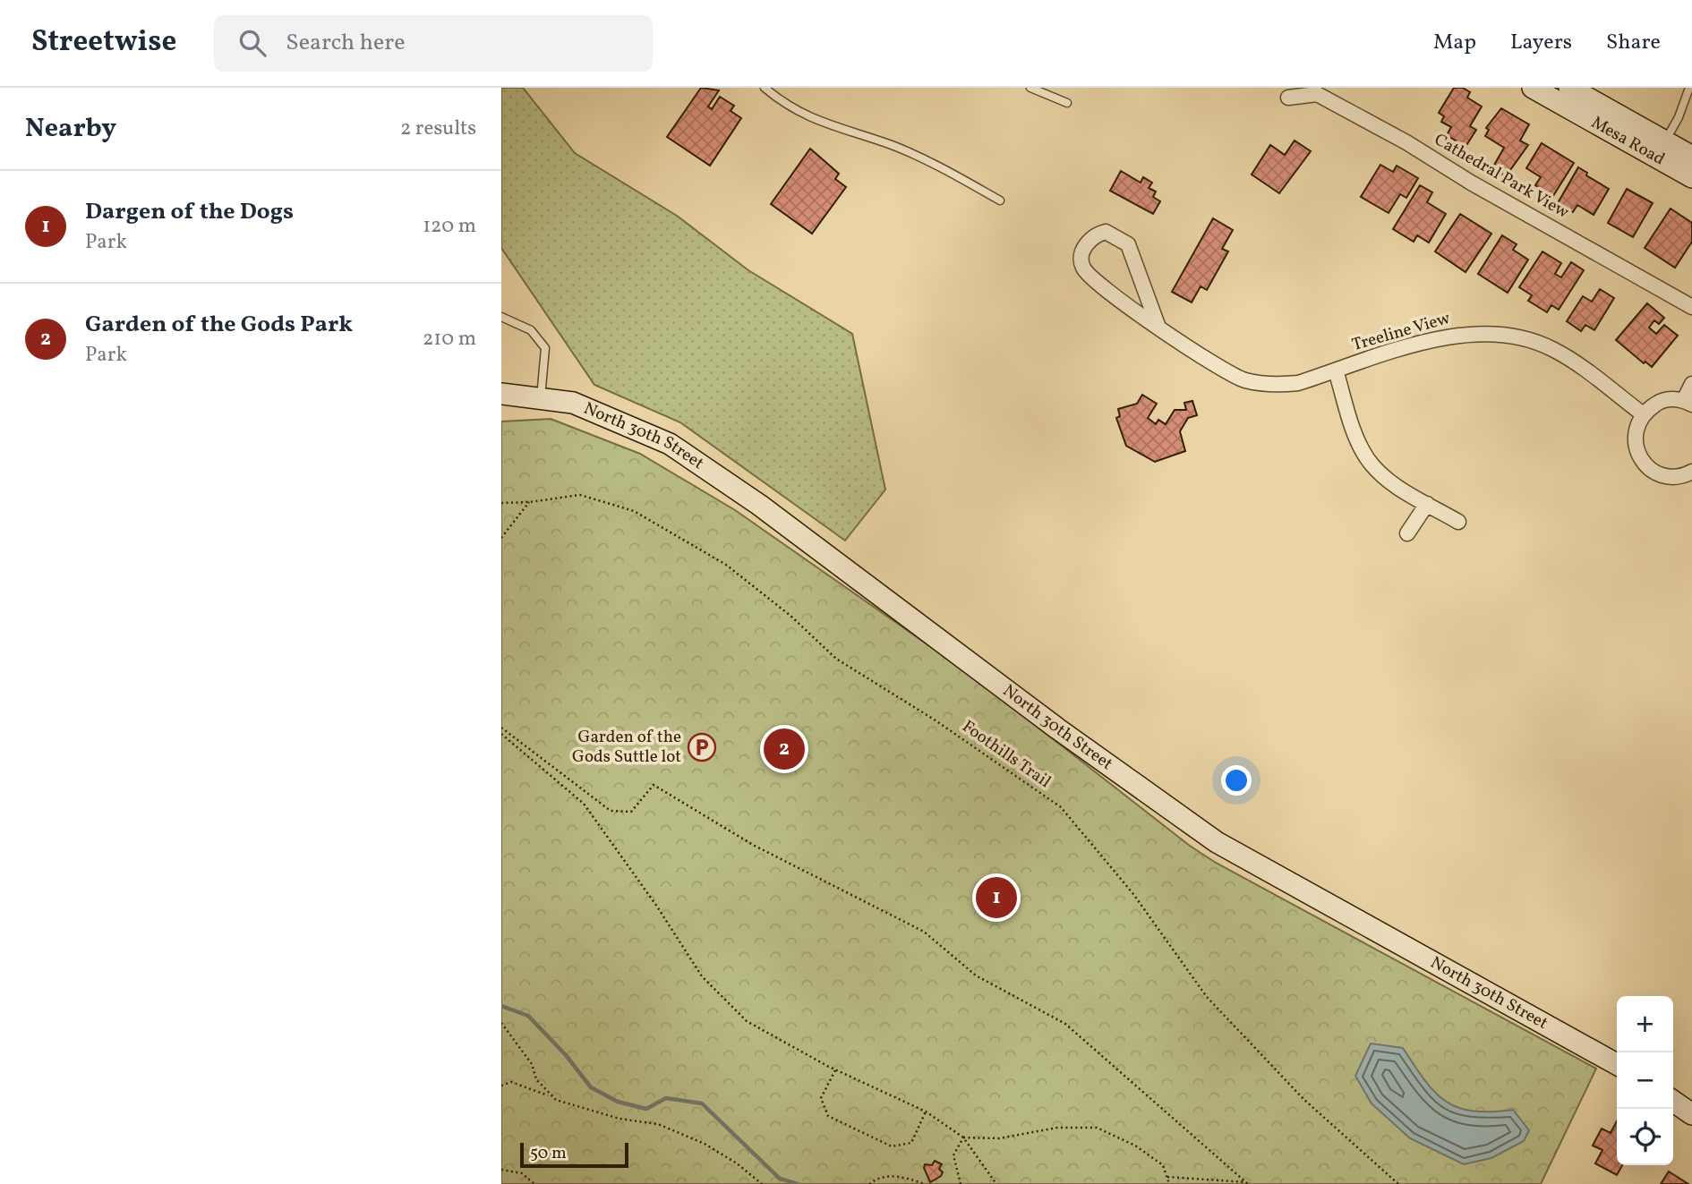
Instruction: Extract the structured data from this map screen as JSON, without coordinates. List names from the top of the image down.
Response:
{
  "streets": {
    "main road": ["Mesa Road", "North 30th Street"],
    "street": ["Cathedral Park View", "Treeline View"],
    "path": ["Foothills Trail"]
  },
  "places": {
    "parking": ["Garden of the Gods Suttle lot"]
  },
  "scale_bar": "50 m",
  "page": {
    "header": "Streetwise",
    "search": "Search here",
    "nav": ["Map", "Layers", "Share"],
    "heading": ["Nearby", "2 results"],
    "list": [
      {
        "mark": "1",
        "name": "Dargen of the Dogs",
        "note": "Park",
        "value": "120 m"
      },
      {
        "mark": "2",
        "name": "Garden of the Gods Park",
        "note": "Park",
        "value": "210 m"
      }
    ],
    "pins": ["2", "1"],
    "map_buttons": ["+", "−"],
    "scale": "50 m"
  }
}
